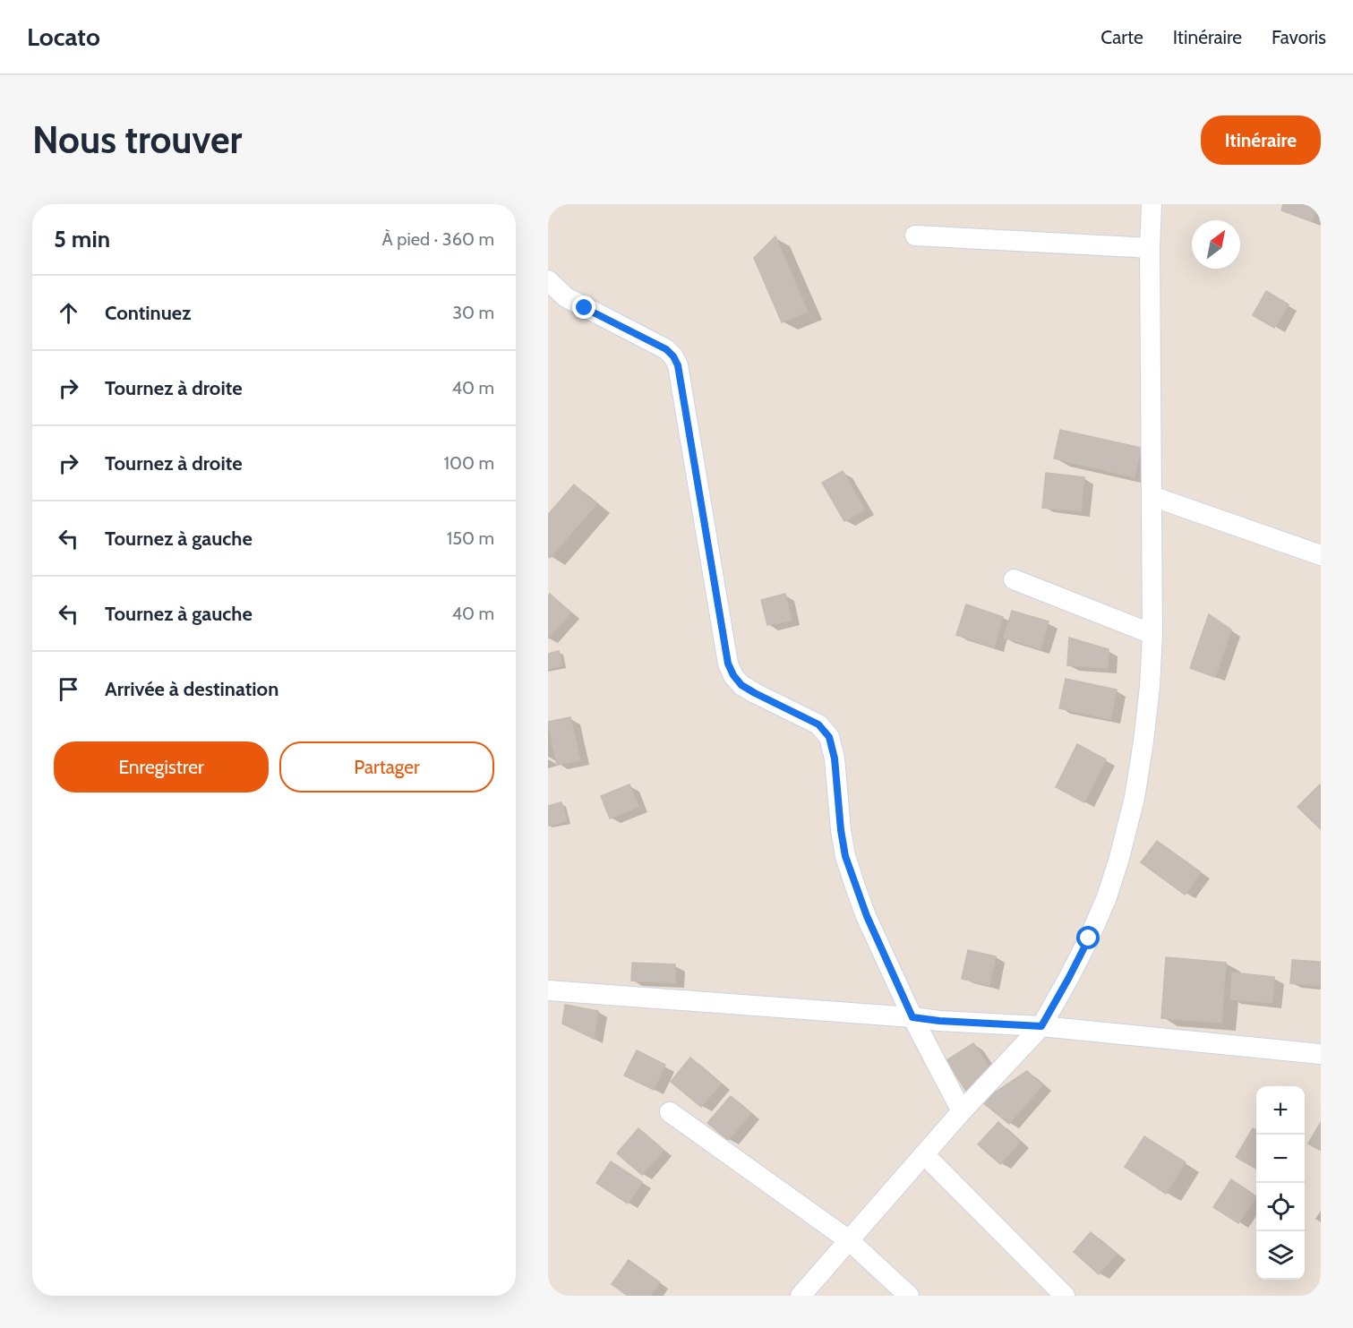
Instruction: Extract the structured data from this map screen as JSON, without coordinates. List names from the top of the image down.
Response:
{
  "north": "top right",
  "page": {
    "header": "Locato",
    "nav": ["Carte", "Itinéraire", "Favoris"],
    "buttons": [
      "Itinéraire",
      ["Enregistrer", "Partager"]
    ],
    "title": "Nous trouver",
    "heading": ["5 min", "À pied · 360 m"],
    "list": [
      ["Continuez", "30 m"],
      ["Tournez à droite", "40 m"],
      ["Tournez à droite", "100 m"],
      ["Tournez à gauche", "150 m"],
      ["Tournez à gauche", "40 m"],
      "Arrivée à destination"
    ],
    "map_buttons": ["+", "−"]
  }
}
